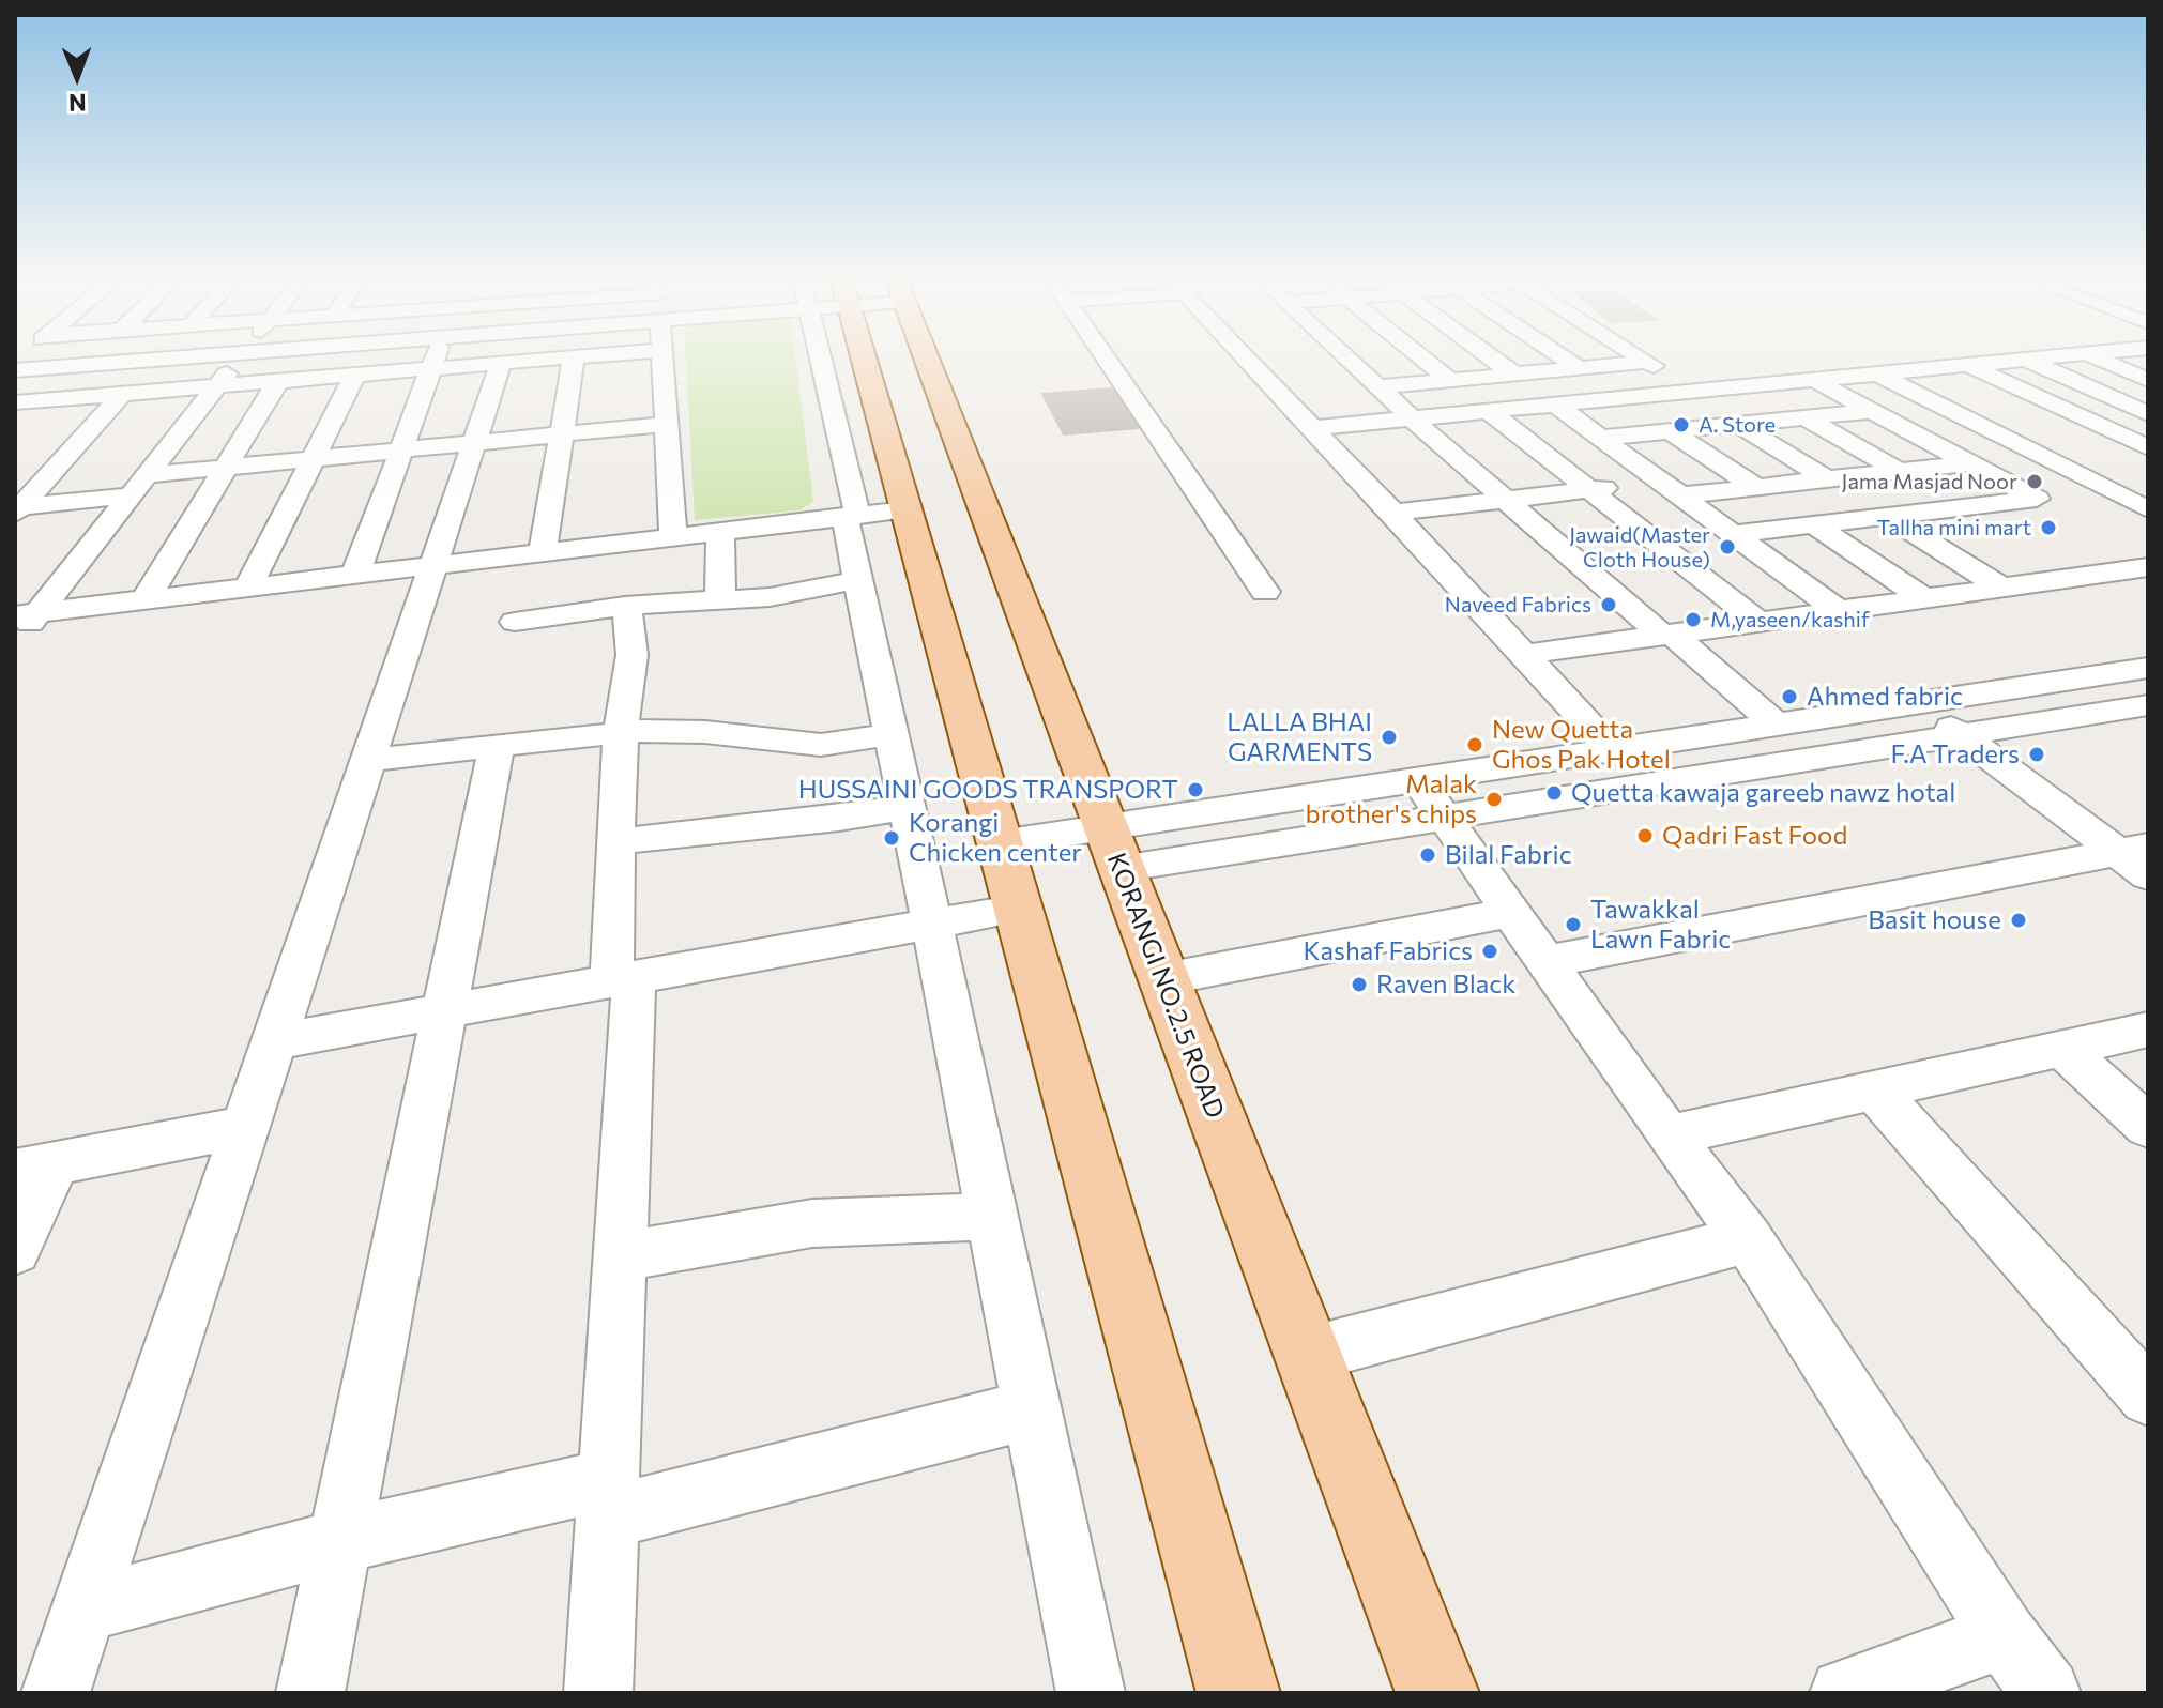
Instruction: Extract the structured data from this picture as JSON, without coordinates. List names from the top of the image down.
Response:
{
  "streets": {
    "main road": ["KORANGI NO.2.5 ROAD"]
  },
  "places": [
    "A. Store",
    "Jama Masjad Noor",
    "Tallha mini mart",
    "Jawaid(Master Cloth House)",
    "Naveed Fabrics",
    "M,yaseen/kashif",
    "Ahmed fabric",
    "LALLA BHAI GARMENTS",
    "New Quetta Ghos Pak Hotel",
    "F.A Traders",
    "HUSSAINI GOODS TRANSPORT",
    "Quetta kawaja gareeb nawz hotal",
    "Malak brother's chips",
    "Qadri Fast Food",
    "Korangi Chicken center",
    "Bilal Fabric",
    "Basit house",
    "Tawakkal Lawn Fabric",
    "Kashaf Fabrics",
    "Raven Black"
  ],
  "north": "bottom"
}
